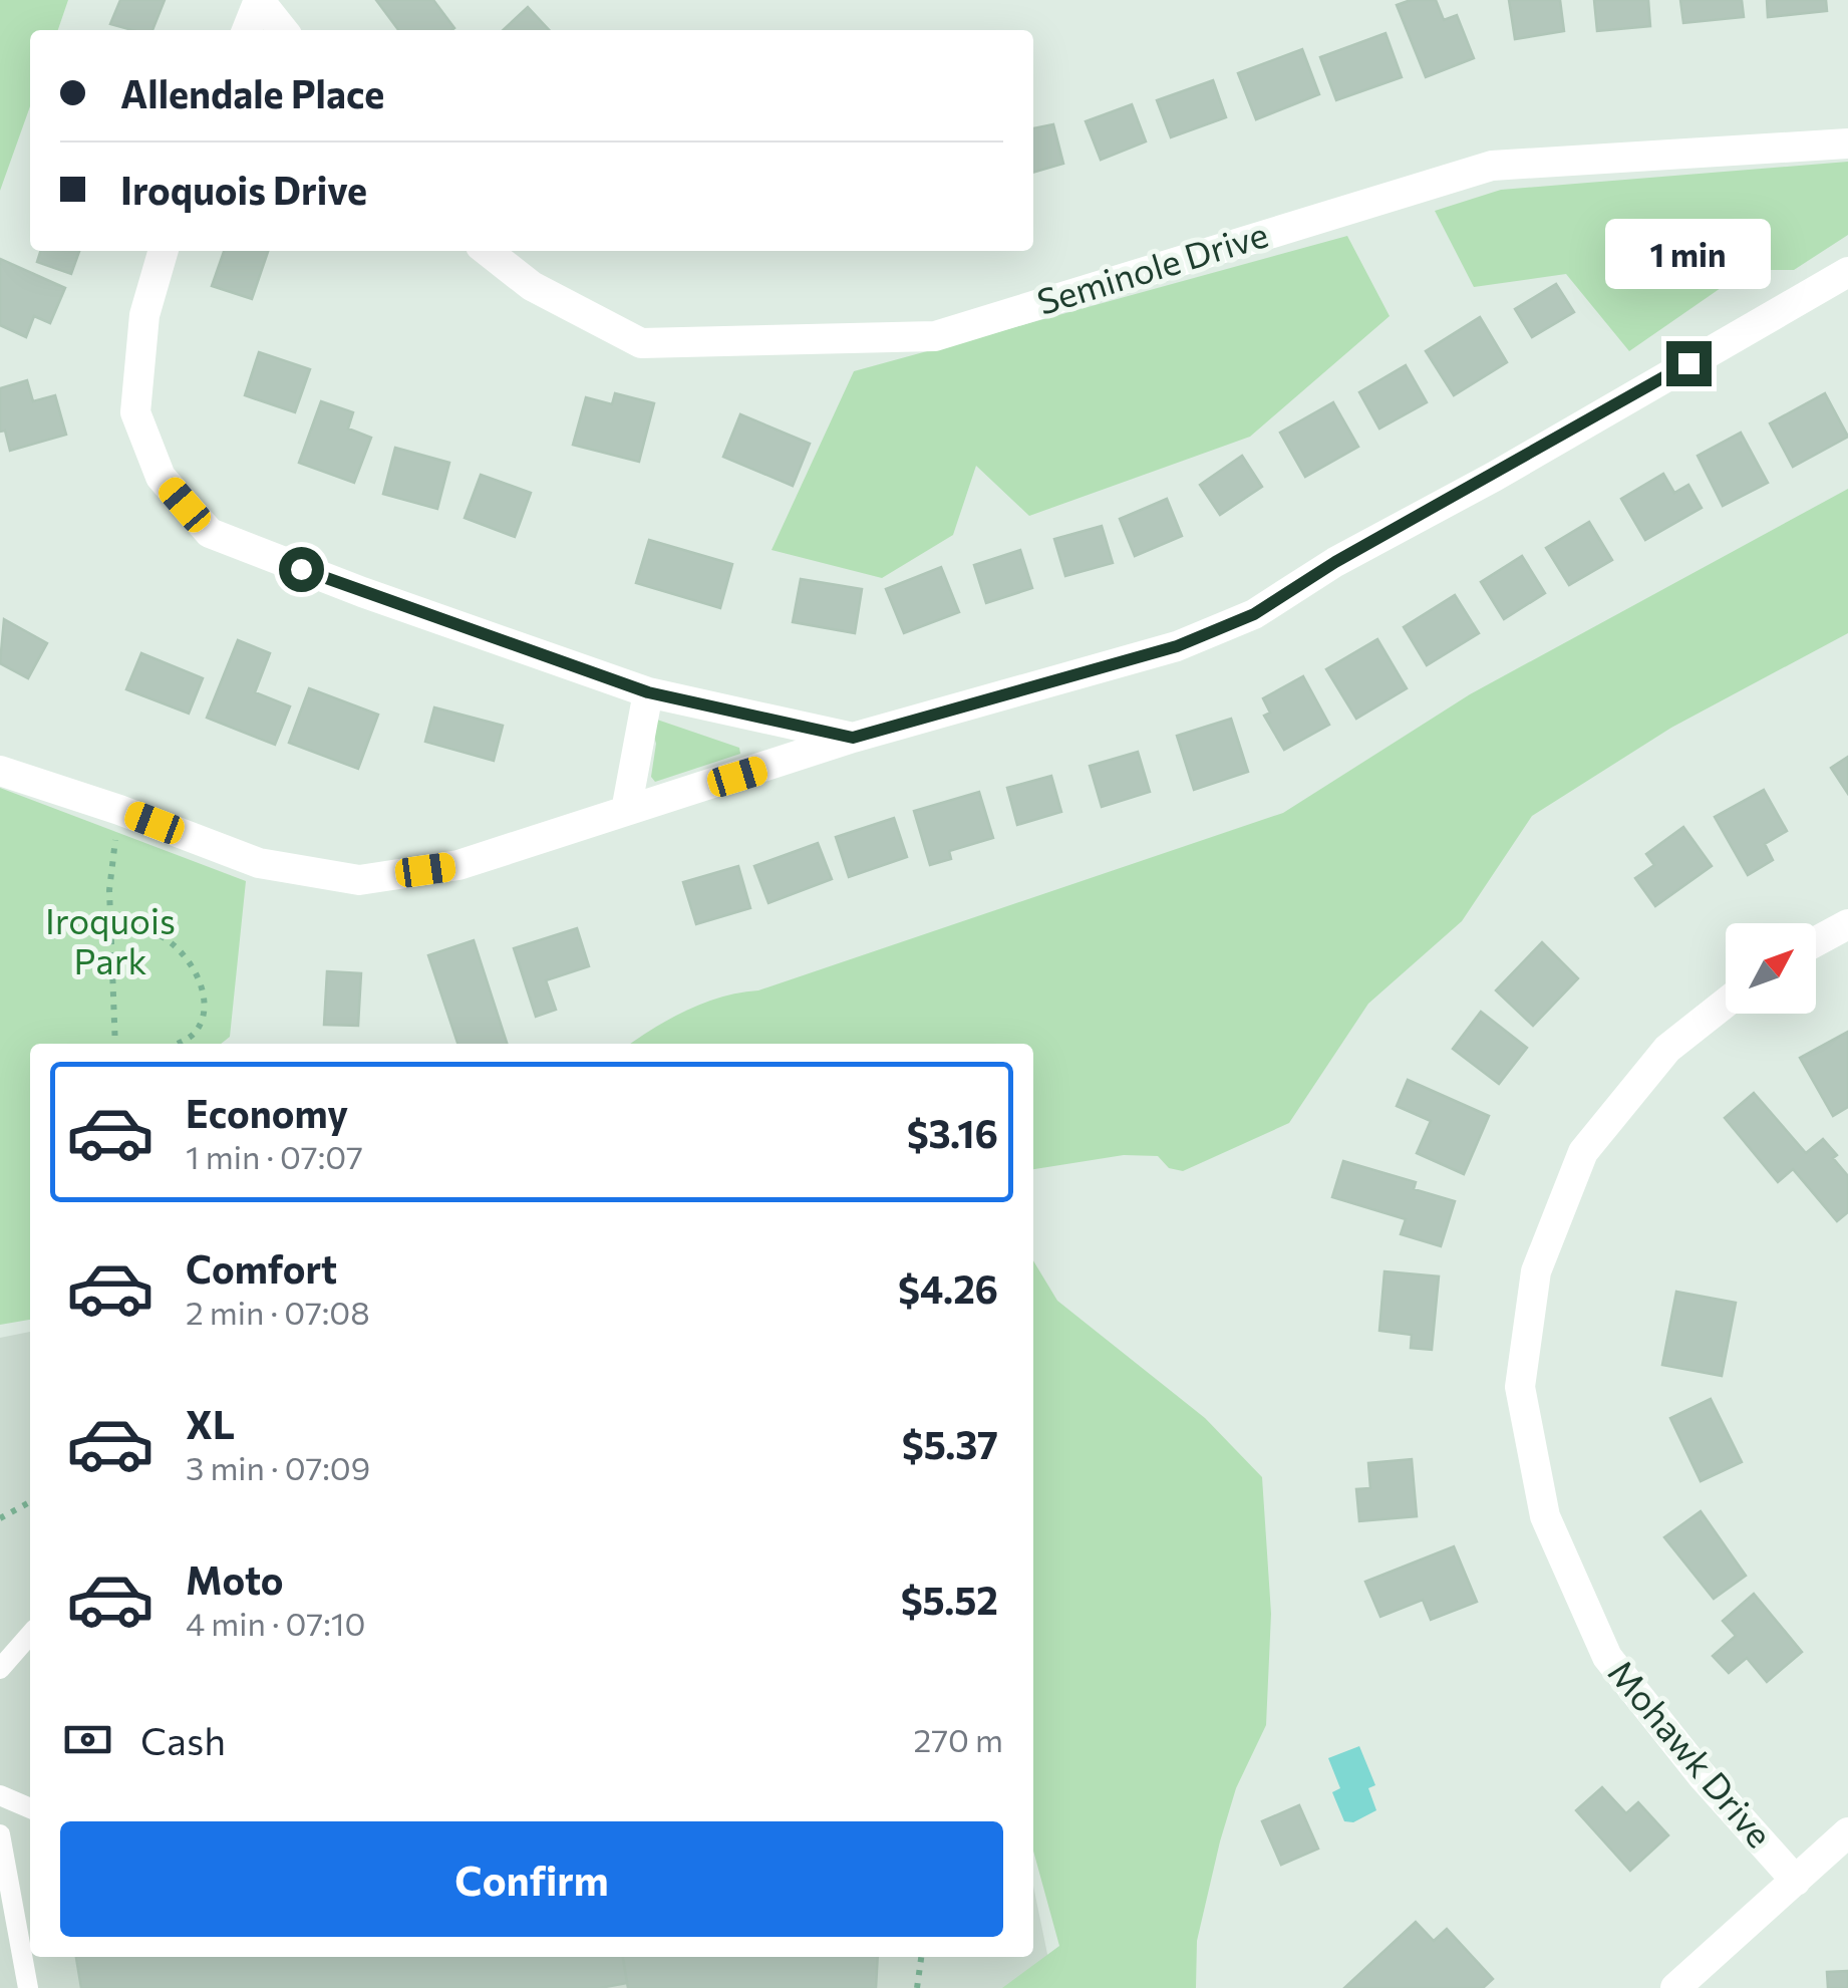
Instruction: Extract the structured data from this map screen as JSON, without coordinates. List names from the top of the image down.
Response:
{
  "streets": {
    "street": ["Seminole Drive", "Mohawk Drive"]
  },
  "parks": ["Iroquois Park"],
  "north": "top right",
  "page": {
    "banner": ["Allendale Place", "Iroquois Drive"],
    "bubble": "1 min",
    "list": [
      {
        "name": "Economy",
        "note": "1 min · 07:07",
        "value": "$3.16"
      },
      {
        "name": "Comfort",
        "note": "2 min · 07:08",
        "value": "$4.26"
      },
      {
        "name": "XL",
        "note": "3 min · 07:09",
        "value": "$5.37"
      },
      {
        "name": "Moto",
        "note": "4 min · 07:10",
        "value": "$5.52"
      }
    ],
    "pay": ["Cash", "270 m"],
    "buttons": "Confirm"
  }
}
